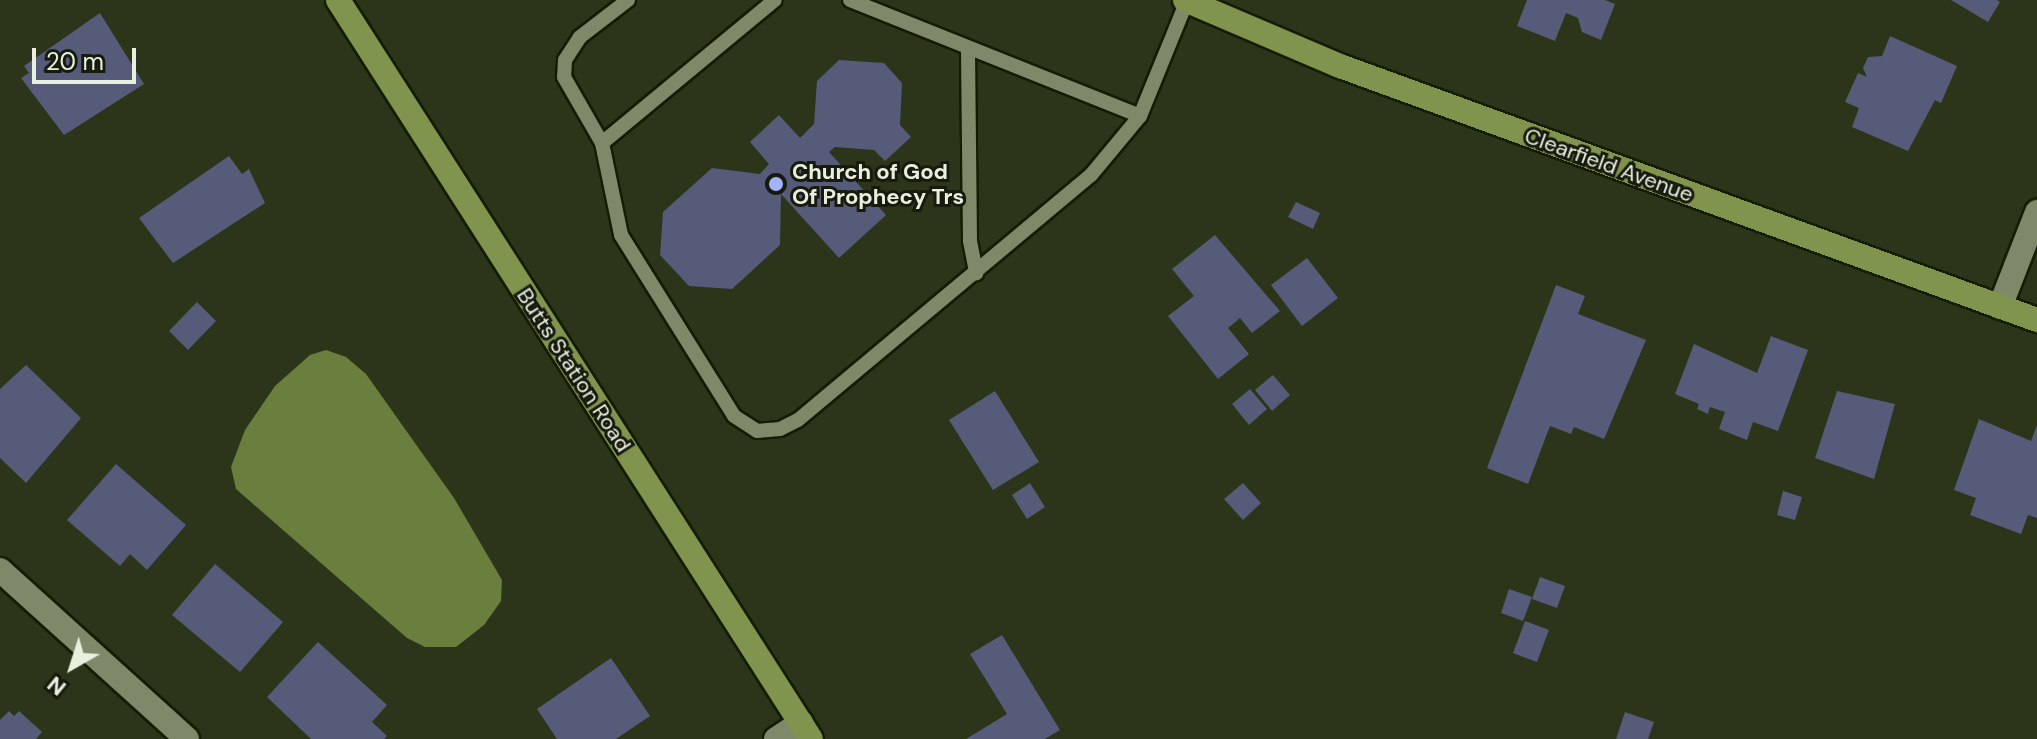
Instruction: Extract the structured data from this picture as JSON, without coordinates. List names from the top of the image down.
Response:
{
  "streets": {
    "street": ["Clearfield Avenue", "Butts Station Road"]
  },
  "places": ["Church of God Of Prophecy Trs"],
  "scale_bar": "20 m",
  "north": "bottom left"
}
